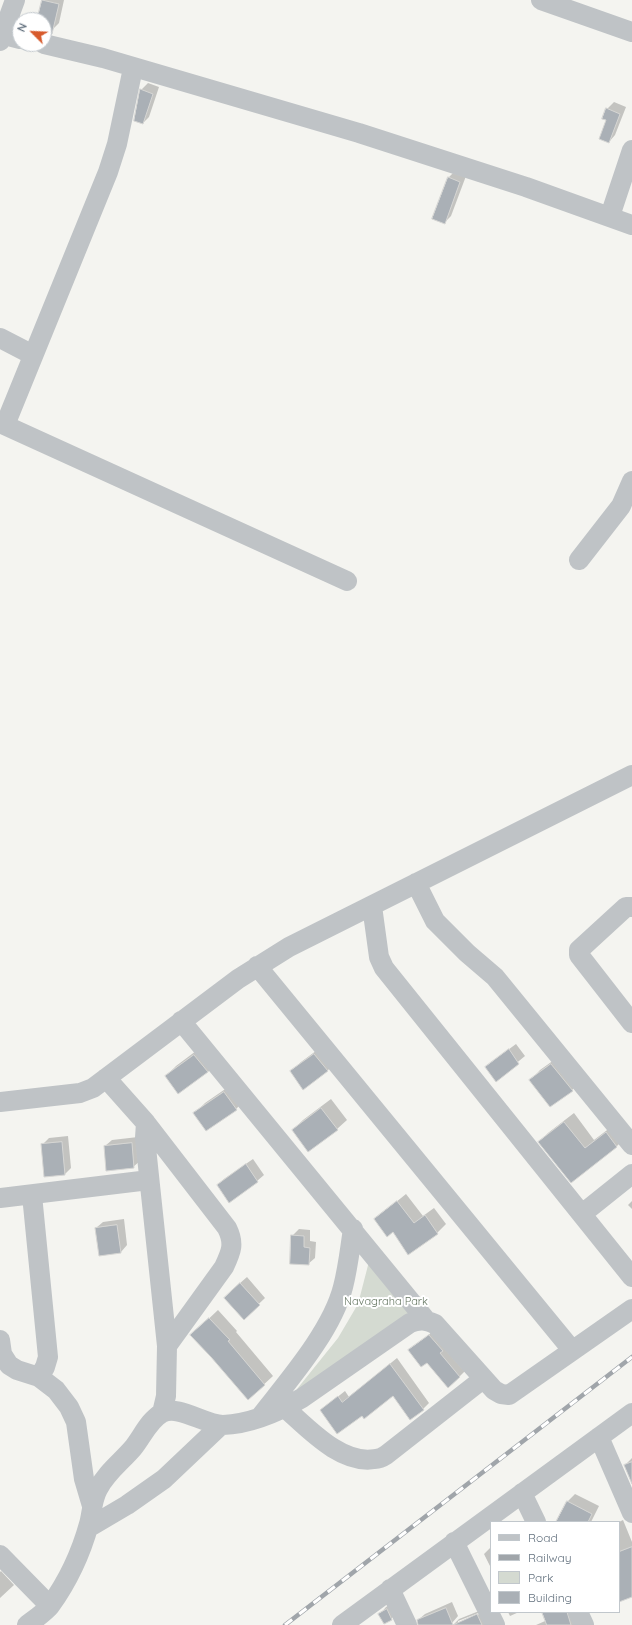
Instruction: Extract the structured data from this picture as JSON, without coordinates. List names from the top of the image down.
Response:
{
  "parks": ["Navagraha Park"],
  "legend": [
    "Road",
    "Railway",
    "Park",
    "Building"
  ],
  "north": "top left"
}
